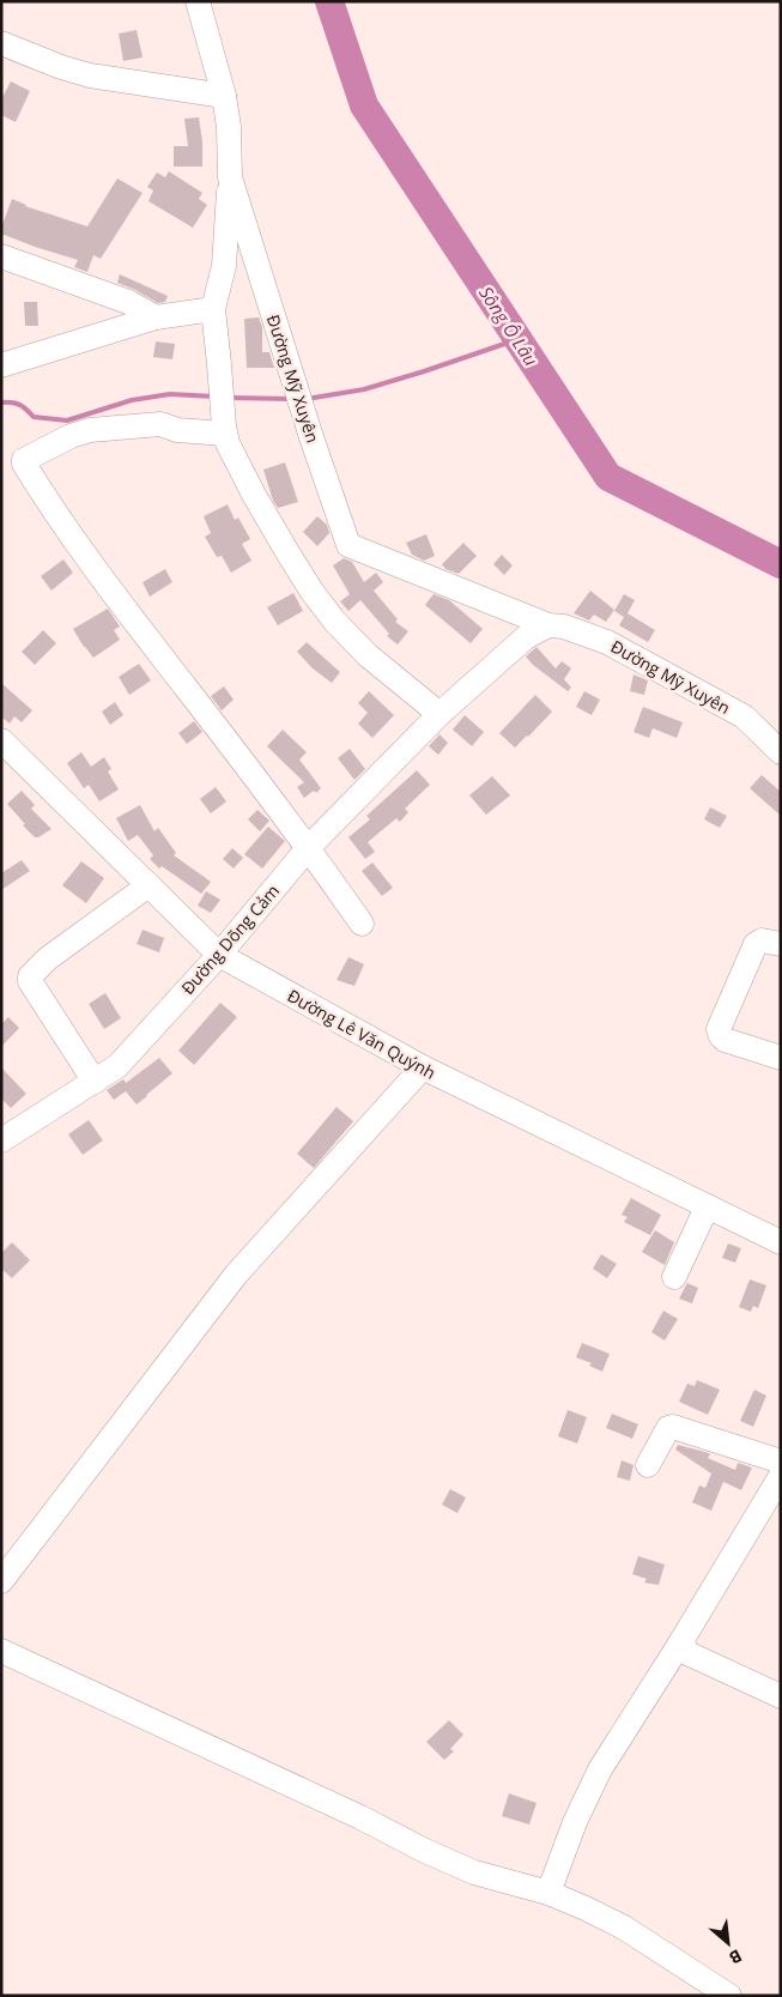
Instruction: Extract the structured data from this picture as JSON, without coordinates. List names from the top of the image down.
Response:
{
  "streets": {
    "street": ["Đường Mỹ Xuyên", "Đường Dõng Cảm", "Đường Lê Văn Quýnh"]
  },
  "crossings": [
    ["Đường Dõng Cảm", "Đường Lê Văn Quýnh"]
  ],
  "water": ["Sông Ô Lâu"],
  "north": "bottom right"
}
